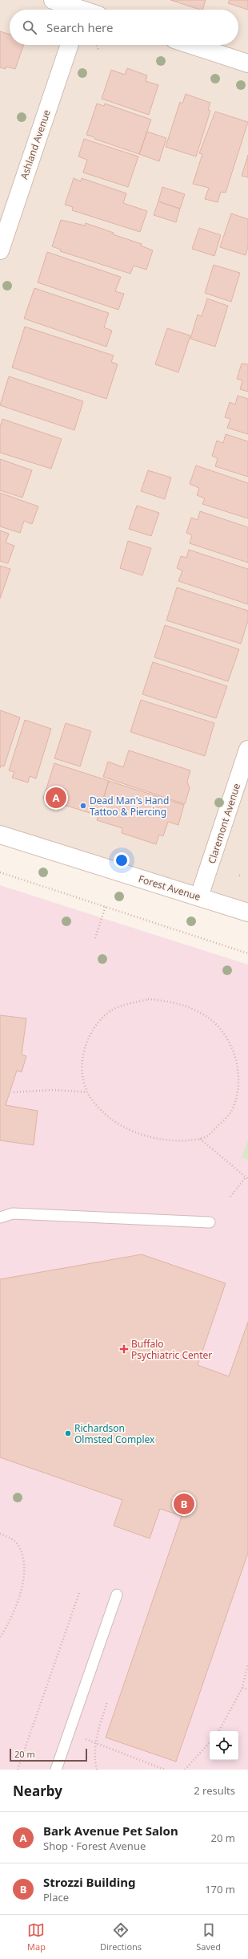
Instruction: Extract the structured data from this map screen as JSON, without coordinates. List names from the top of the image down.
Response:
{
  "streets": {
    "street": ["Ashland Avenue", "Claremont Avenue", "Forest Avenue"]
  },
  "crossings": [
    ["Claremont Avenue", "Forest Avenue"]
  ],
  "places": {
    "other": ["Dead Man's Hand Tattoo & Piercing", "Richardson Olmsted Complex"],
    "health": ["Buffalo Psychiatric Center"]
  },
  "scale_bar": "20 m",
  "page": {
    "search": "Search here",
    "pins": ["A", "B"],
    "scale": "20 m",
    "heading": ["Nearby", "2 results"],
    "list": [
      {
        "mark": "A",
        "name": "Bark Avenue Pet Salon",
        "note": "Shop · Forest Avenue",
        "value": "20 m"
      },
      {
        "mark": "B",
        "name": "Strozzi Building",
        "note": "Place",
        "value": "170 m"
      }
    ],
    "nav": ["Map", "Directions", "Saved"]
  }
}
